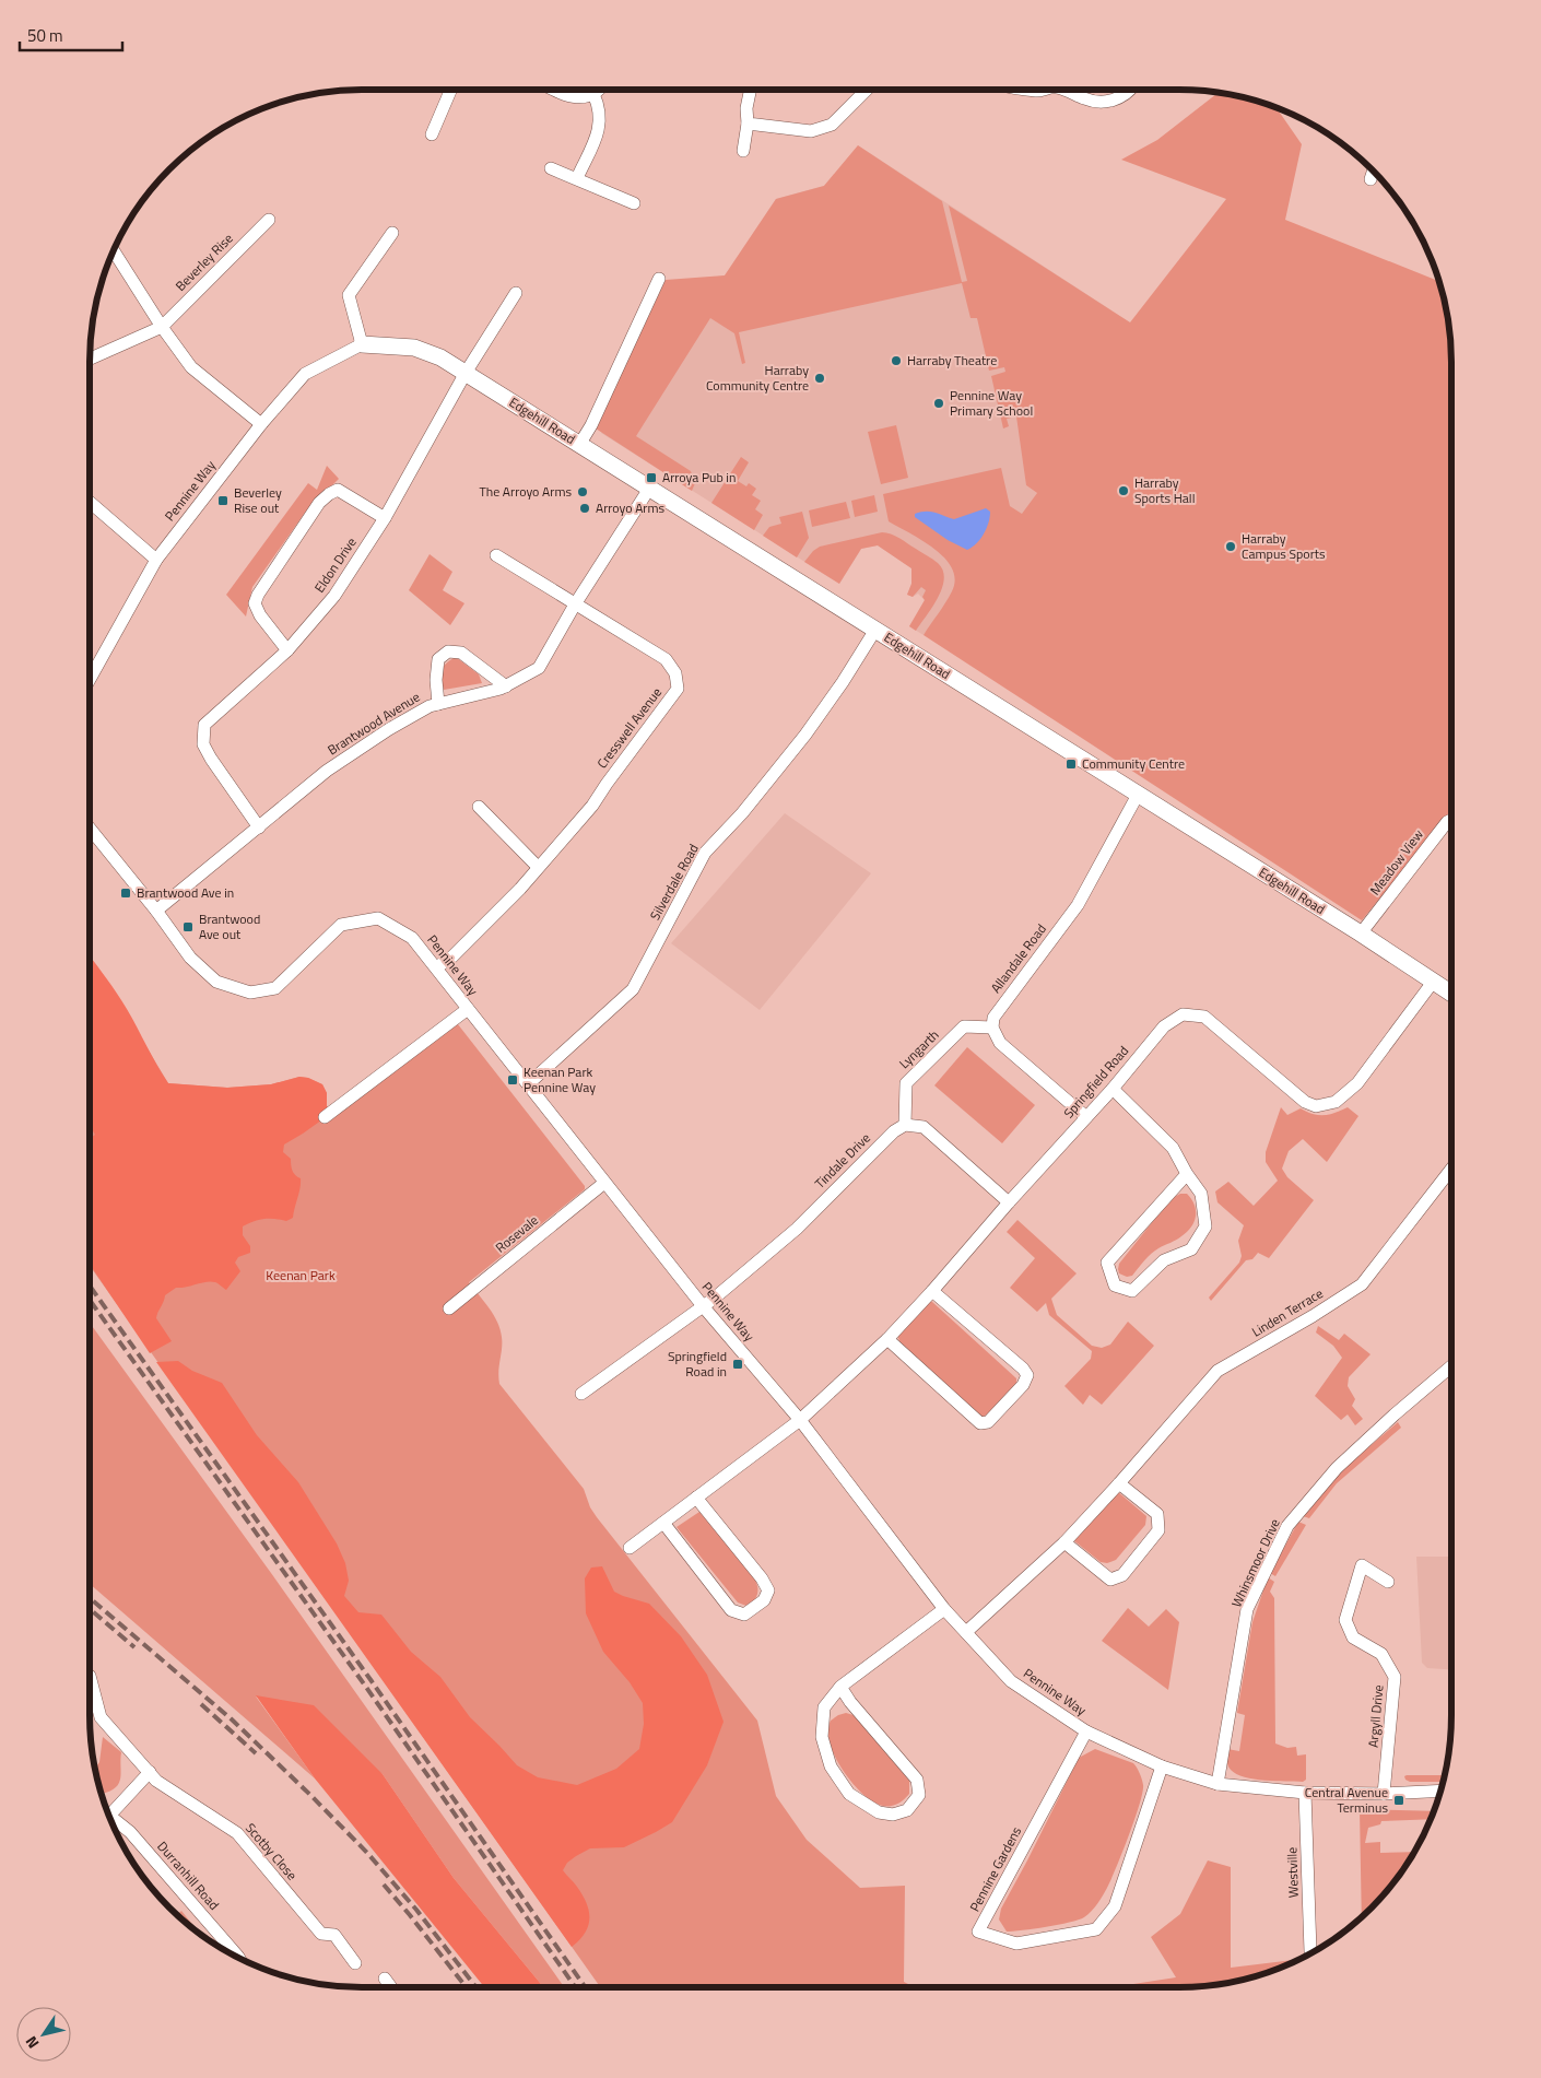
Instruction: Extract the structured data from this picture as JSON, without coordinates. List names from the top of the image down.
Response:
{
  "streets": {
    "street": [
      "Beverley Rise",
      "Edgehill Road",
      "Pennine Way",
      "Eldon Drive",
      "Brantwood Avenue",
      "Cresswell Avenue",
      "Meadow View",
      "Silverdale Road",
      "Allandale Road",
      "Lyngarth",
      "Springfield Road",
      "Tindale Drive",
      "Rosevale",
      "Linden Terrace",
      "Whinsmoor Drive",
      "Argyll Drive",
      "Scotby Close",
      "Pennine Gardens",
      "Westville",
      "Durranhill Road"
    ]
  },
  "crossings": [
    ["Edgehill Road", "Pennine Way"],
    ["Edgehill Road", "Eldon Drive"],
    ["Edgehill Road", "Brantwood Avenue"],
    ["Edgehill Road", "Meadow View"],
    ["Edgehill Road", "Silverdale Road"],
    ["Edgehill Road", "Allandale Road"],
    ["Edgehill Road", "Springfield Road"],
    ["Pennine Way", "Brantwood Avenue"],
    ["Pennine Way", "Cresswell Avenue"],
    ["Pennine Way", "Silverdale Road"],
    ["Pennine Way", "Springfield Road"],
    ["Pennine Way", "Tindale Drive"],
    ["Pennine Way", "Rosevale"],
    ["Pennine Way", "Linden Terrace"],
    ["Pennine Way", "Whinsmoor Drive"],
    ["Pennine Way", "Argyll Drive"],
    ["Pennine Way", "Pennine Gardens"],
    ["Pennine Way", "Westville"],
    ["Eldon Drive", "Brantwood Avenue"],
    ["Brantwood Avenue", "Cresswell Avenue"],
    ["Allandale Road", "Lyngarth"],
    ["Lyngarth", "Tindale Drive"]
  ],
  "parks": ["Keenan Park"],
  "places": {
    "other": [
      "Harraby Theatre",
      "Harraby Community Centre",
      "Pennine Way Primary School",
      "Harraby Sports Hall",
      "The Arroyo Arms",
      "Arroyo Arms",
      "Harraby Campus Sports"
    ],
    "transit": [
      "Arroya Pub in",
      "Beverley Rise out",
      "Community Centre",
      "Brantwood Ave in",
      "Brantwood Ave out",
      "Keenan Park Pennine Way",
      "Springfield Road in",
      "Central Avenue Terminus"
    ]
  },
  "scale_bar": "50 m",
  "north": "bottom left"
}
